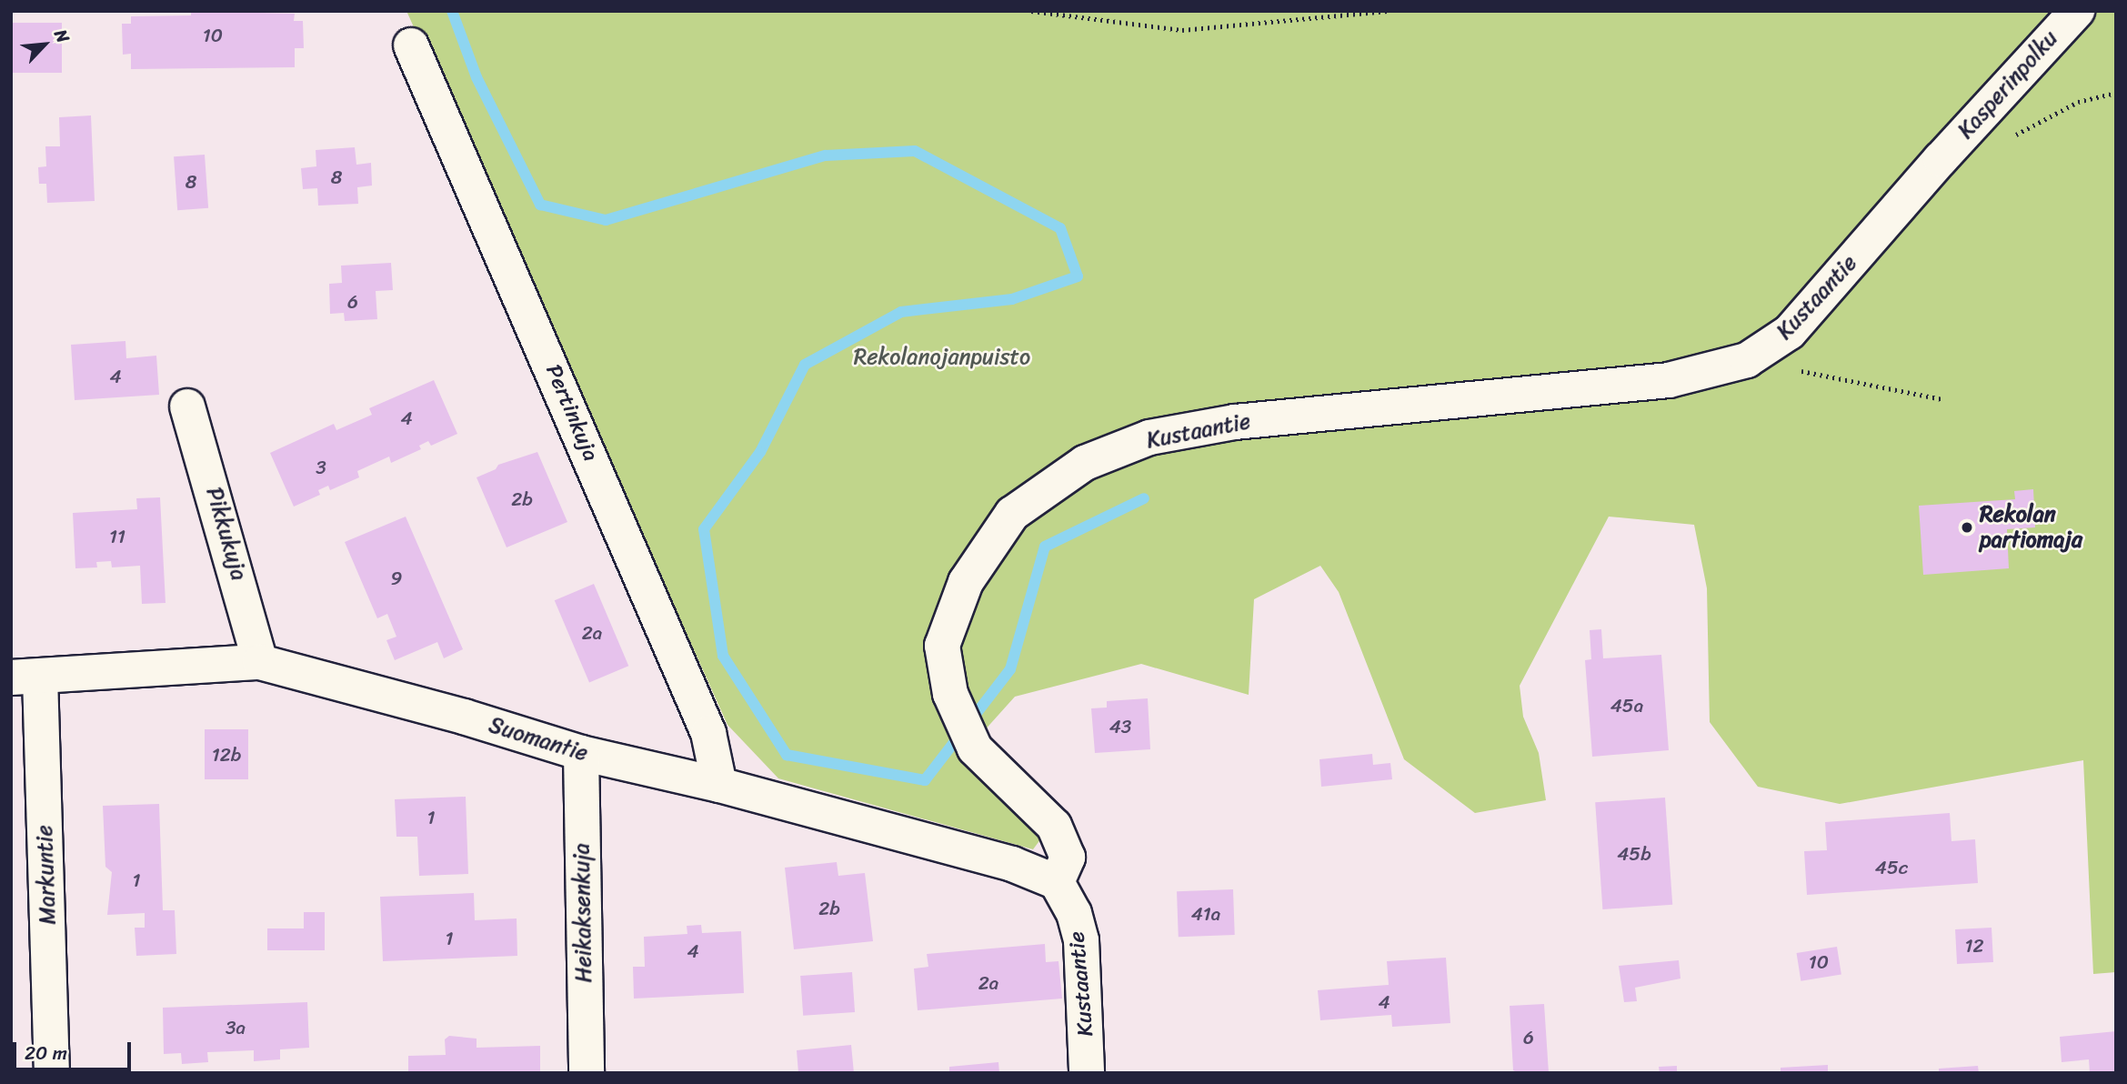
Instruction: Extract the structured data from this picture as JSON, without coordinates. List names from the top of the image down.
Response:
{
  "streets": {
    "street": [
      "Kasperinpolku",
      "Kustaantie",
      "Pertinkuja",
      "Pikkukuja",
      "Suomantie",
      "Markuntie",
      "Heikaksenkuja"
    ]
  },
  "crossings": [
    ["Kasperinpolku", "Kustaantie"],
    ["Kustaantie", "Suomantie"],
    ["Pertinkuja", "Suomantie"],
    ["Pikkukuja", "Suomantie"],
    ["Suomantie", "Markuntie"],
    ["Suomantie", "Heikaksenkuja"]
  ],
  "parks": ["Rekolanojanpuisto"],
  "places": ["Rekolan partiomaja"],
  "house_numbers": [
    "10",
    "8",
    "8",
    "6",
    "4",
    "4",
    "3",
    "2b",
    "11",
    "9",
    "2a",
    "45a",
    "43",
    "12b",
    "1",
    "45b",
    "45c",
    "1",
    "2b",
    "41a",
    "1",
    "12",
    "4",
    "10",
    "2a",
    "4",
    "3a",
    "6"
  ],
  "scale_bar": "20 m",
  "north": "top right"
}
